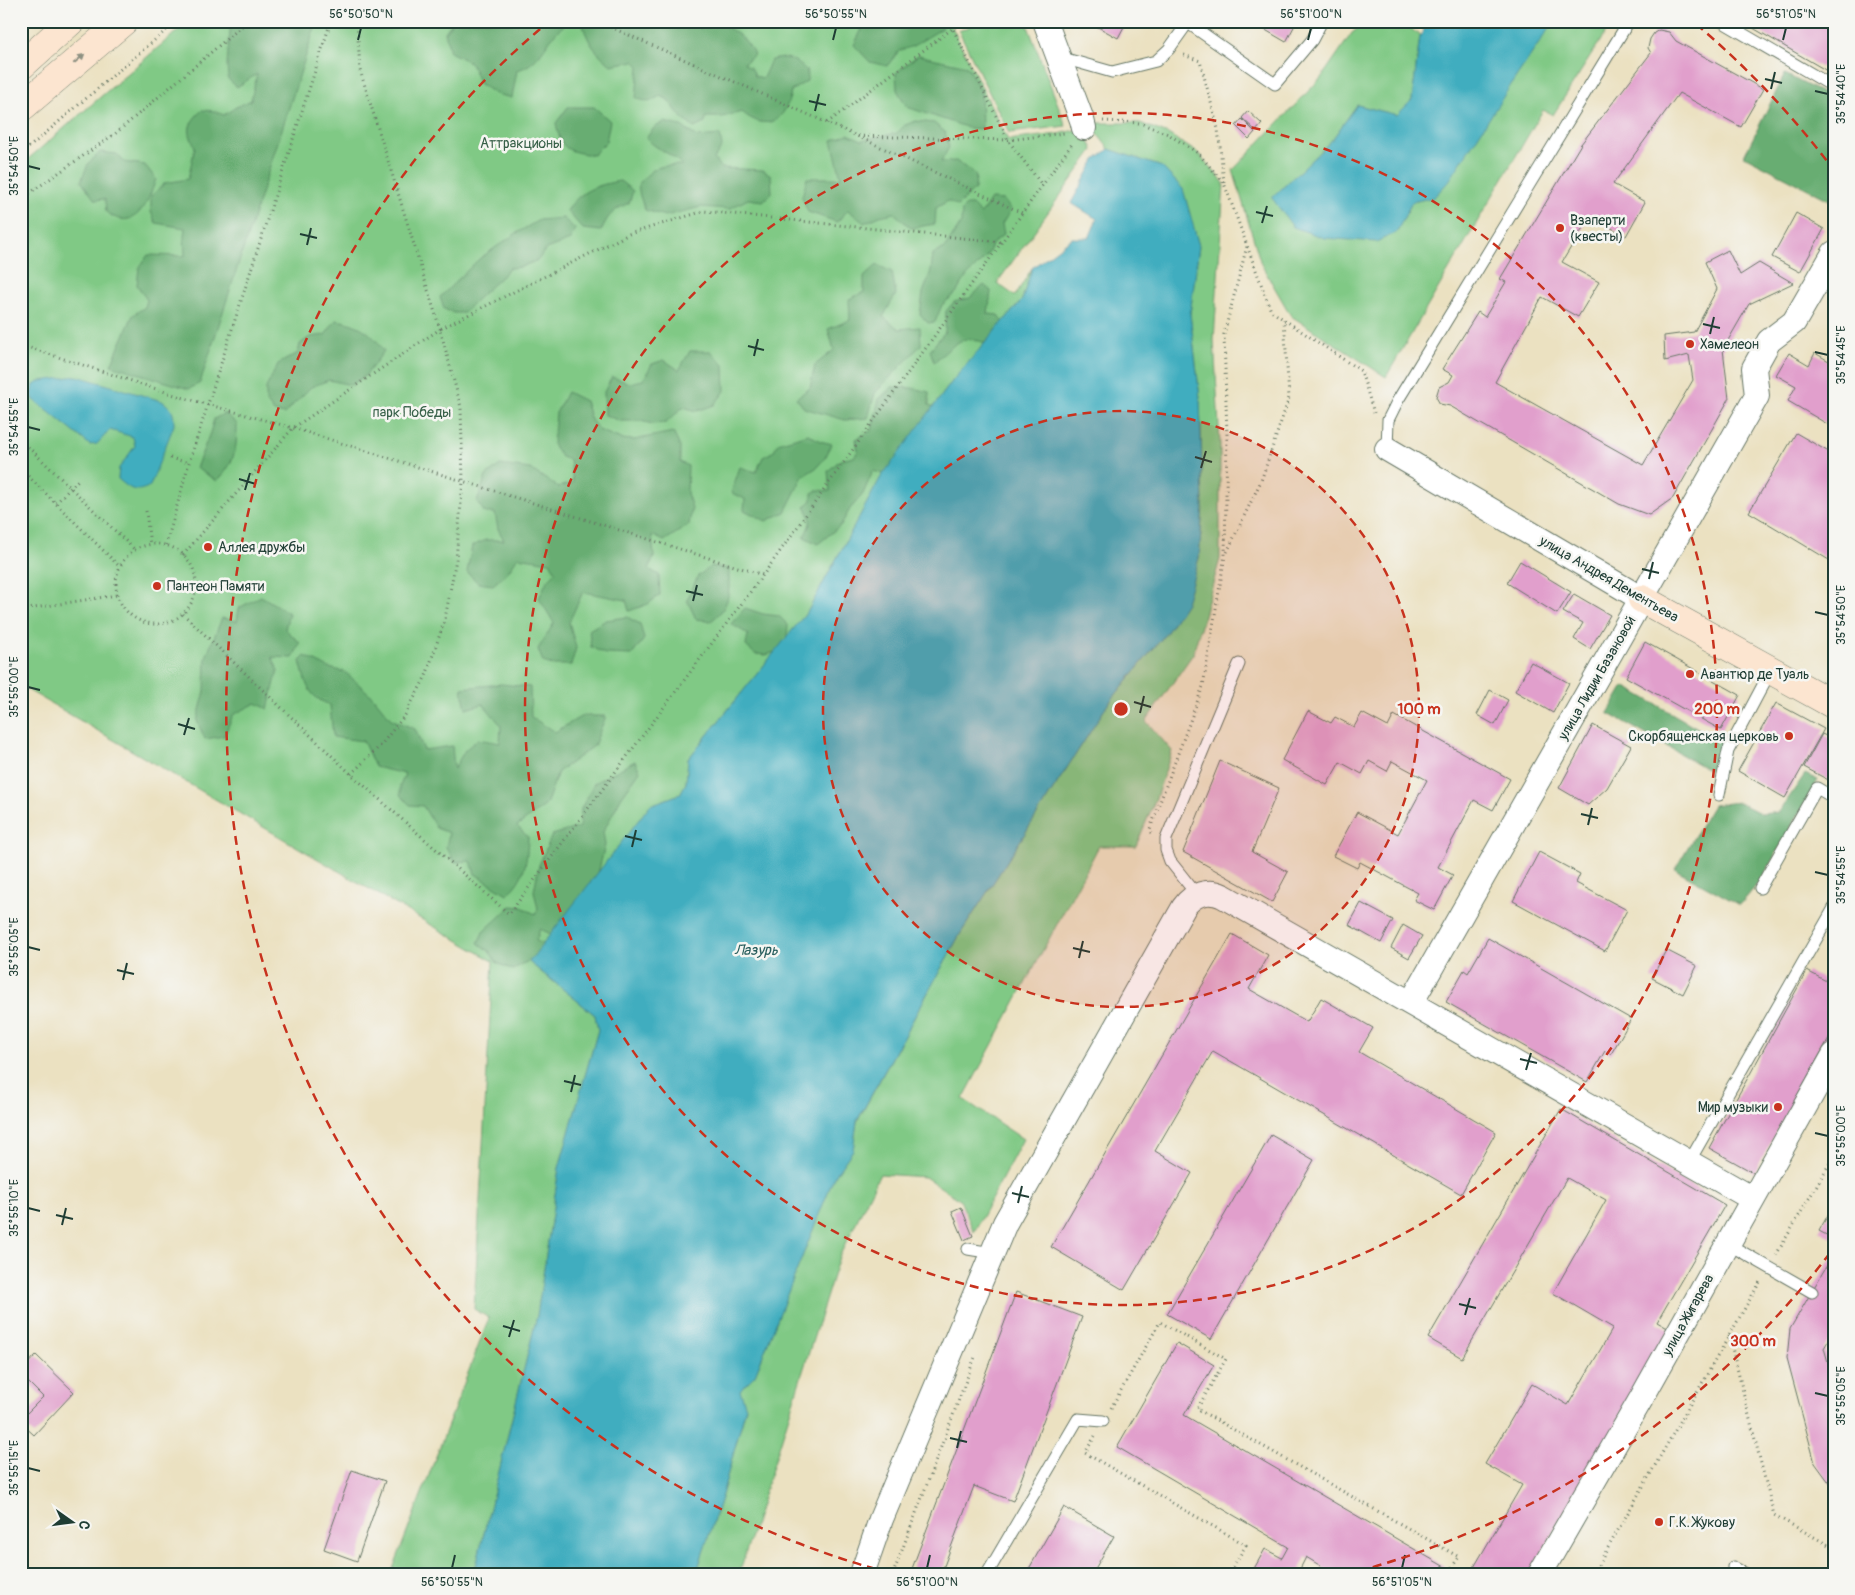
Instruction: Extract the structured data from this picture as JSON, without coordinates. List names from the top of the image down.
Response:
{
  "streets": {
    "street": ["улица Андрея Дементьева", "улица Лидии Базановой", "улица Жигарева"]
  },
  "crossings": [
    ["улица Андрея Дементьева", "улица Лидии Базановой"]
  ],
  "water": ["Лазурь"],
  "parks": ["Аттракционы", "парк Победы"],
  "places": [
    "Взаперти (квесты)",
    "Хамелеон",
    "Аллея дружбы",
    "Пантеон Памяти",
    "Авантюр де Туаль",
    "Скорбященская церковь",
    "Мир музыки",
    "Г.К. Жукову"
  ],
  "north": "right",
  "coordinates": [
    "56°50'50\"N",
    "56°50'55\"N",
    "56°51'00\"N",
    "56°51'05\"N",
    "35°54'40\"E",
    "35°54'50\"E",
    "35°54'45\"E",
    "35°54'55\"E",
    "35°55'00\"E",
    "35°55'05\"E",
    "35°55'10\"E",
    "35°55'15\"E"
  ],
  "rings": ["100 m", "200 m", "300 m"]
}
